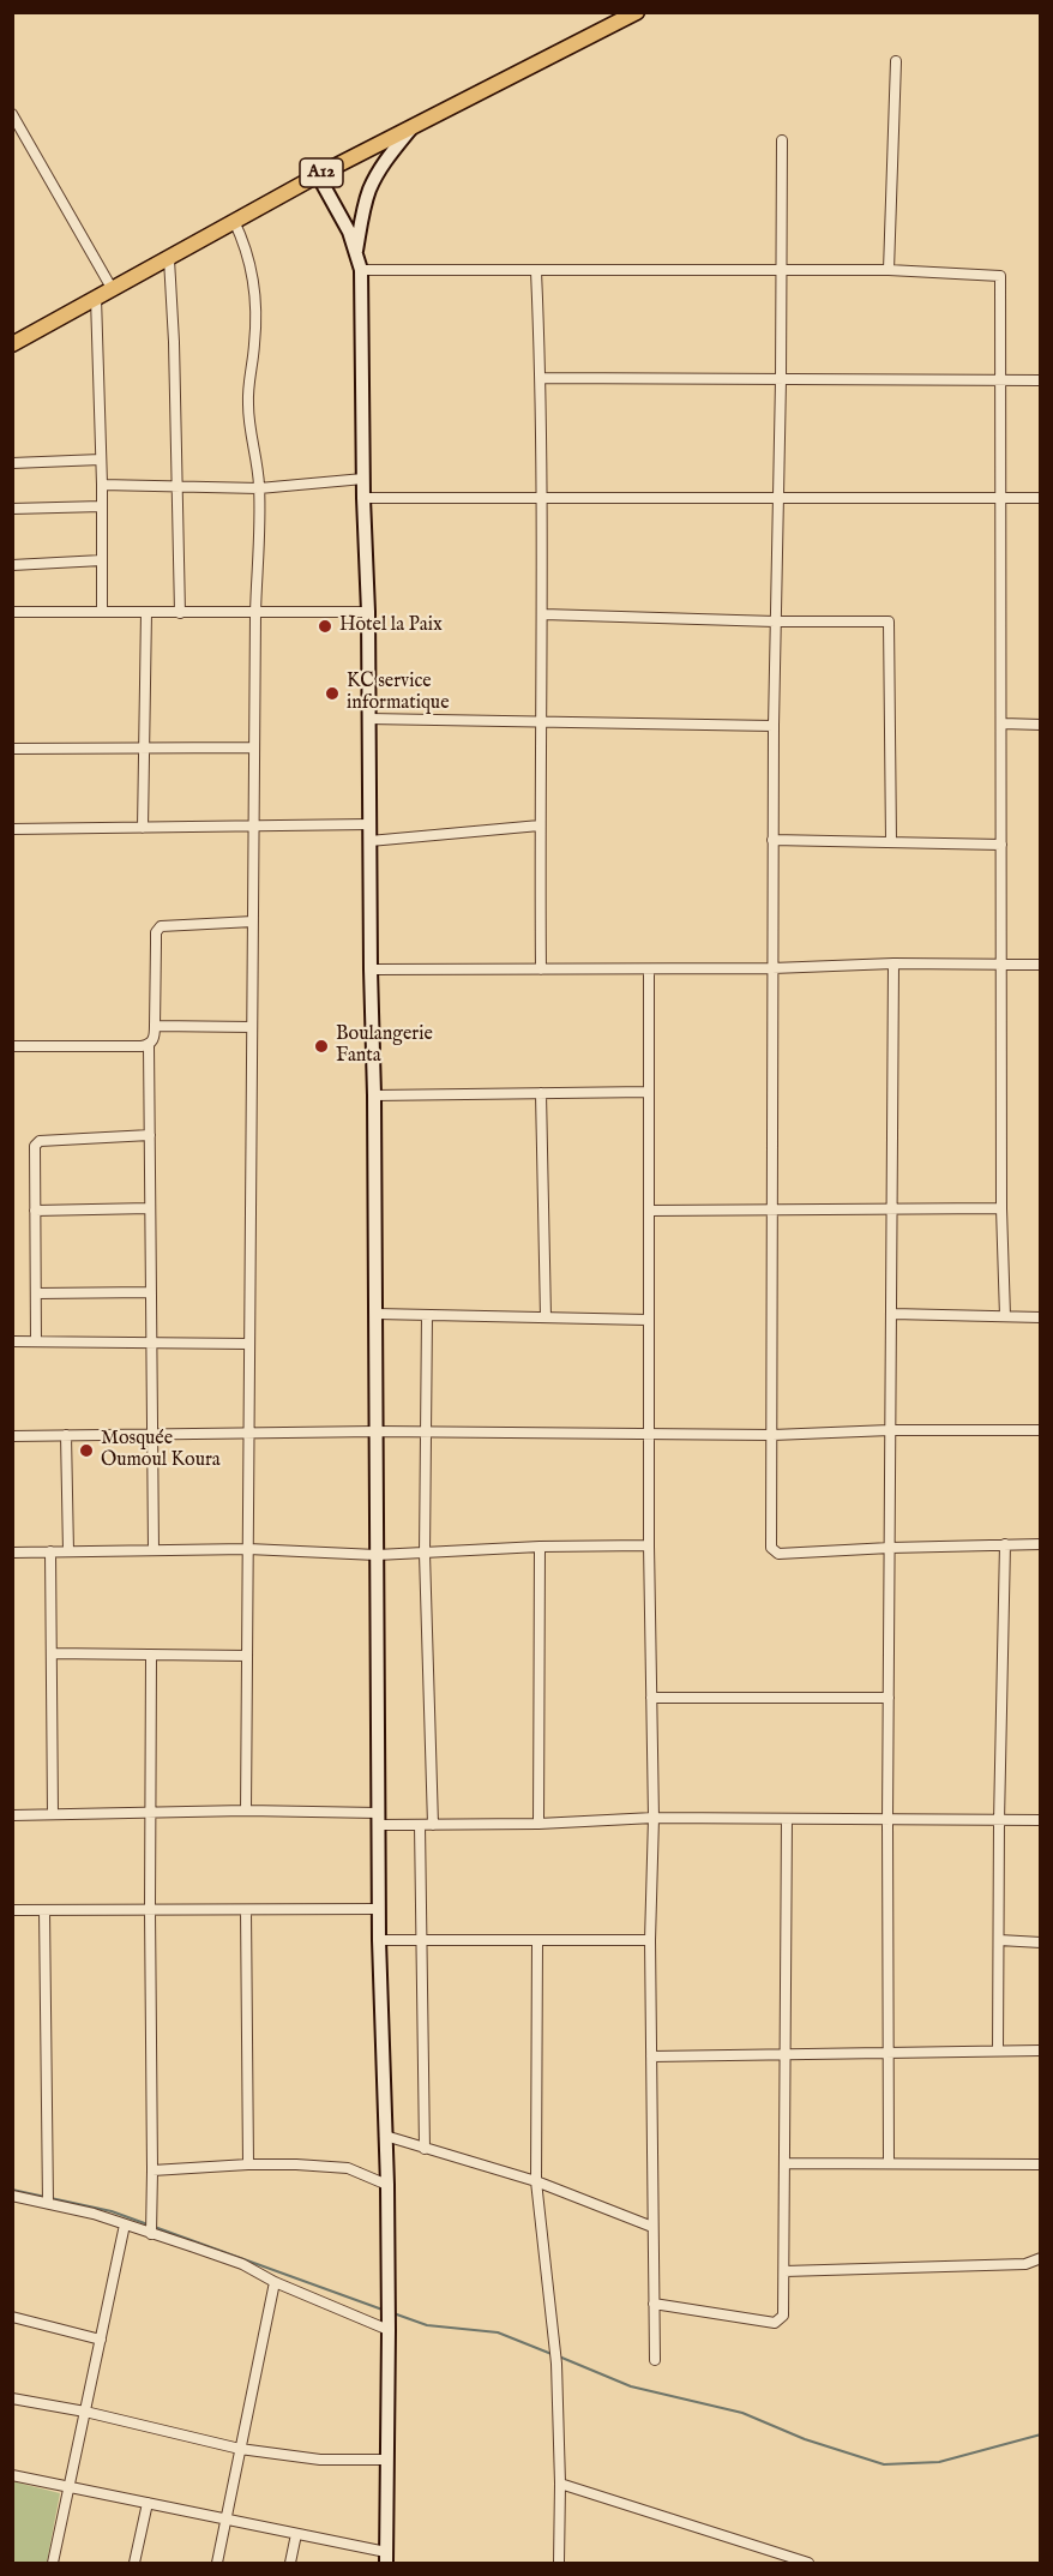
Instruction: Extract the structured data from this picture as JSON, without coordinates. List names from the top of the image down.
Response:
{
  "streets": {
    "main road": ["A12"]
  },
  "places": [
    "Hotel la Paix",
    "KC service informatique",
    "Boulangerie Fanta",
    "Mosquée Oumoul Koura"
  ]
}
